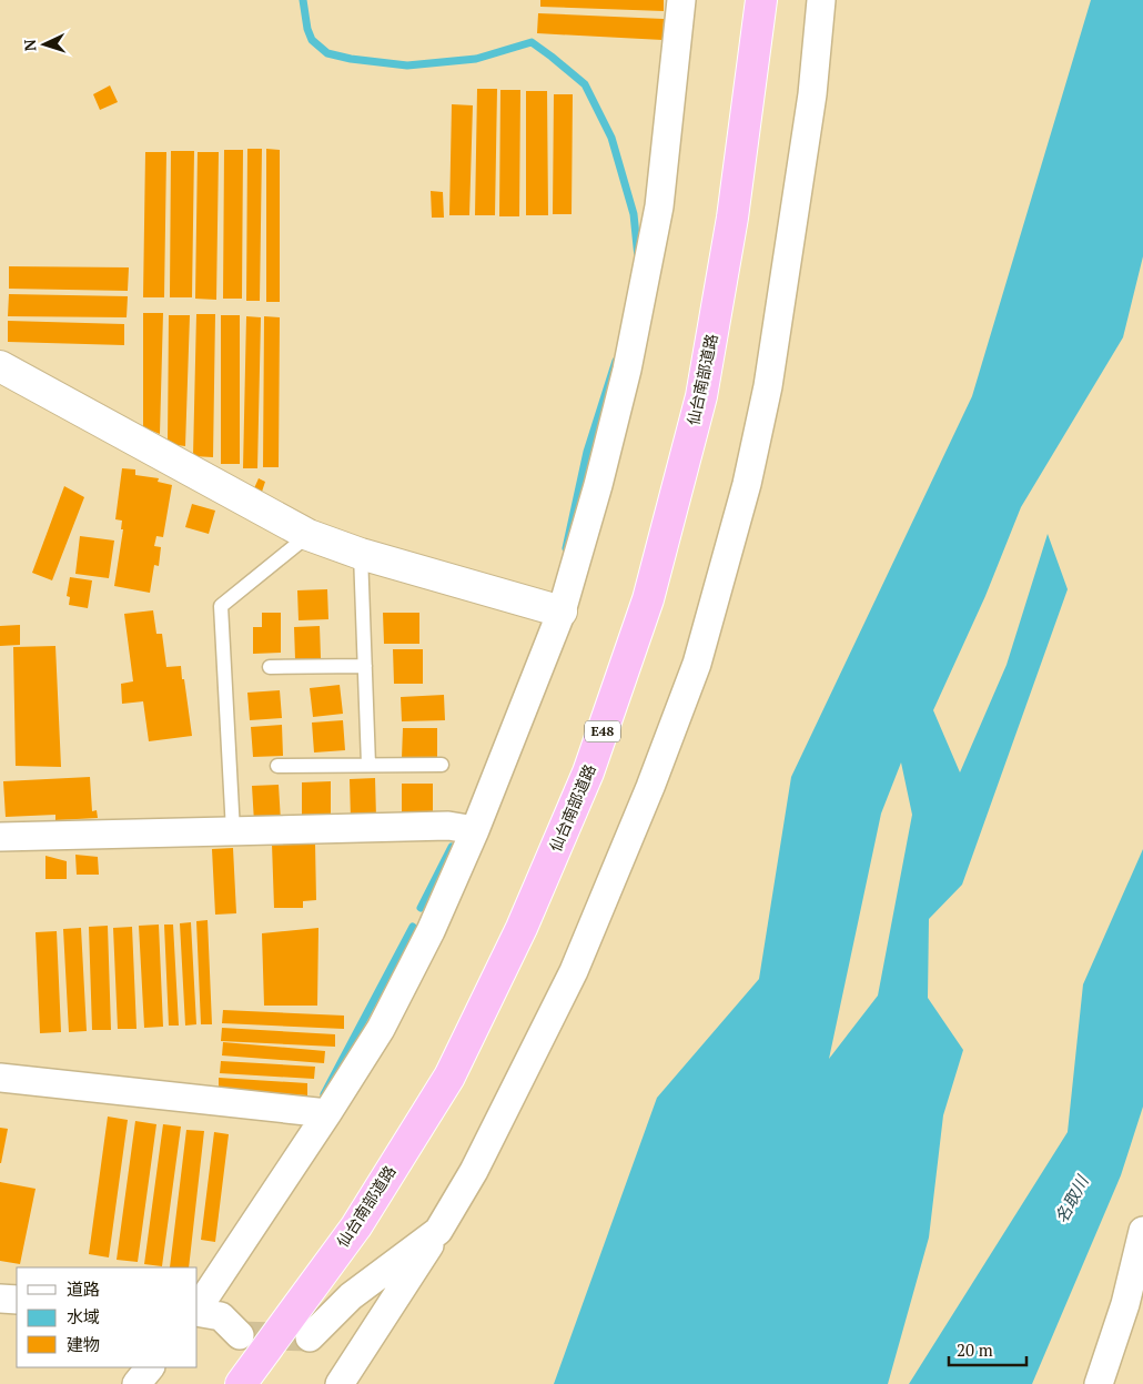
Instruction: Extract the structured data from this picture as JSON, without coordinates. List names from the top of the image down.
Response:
{
  "streets": {
    "highway": ["仙台南部道路", "E48"]
  },
  "water": ["名取川"],
  "legend": ["道路", "水域", "建物"],
  "scale_bar": "20 m",
  "north": "left"
}
